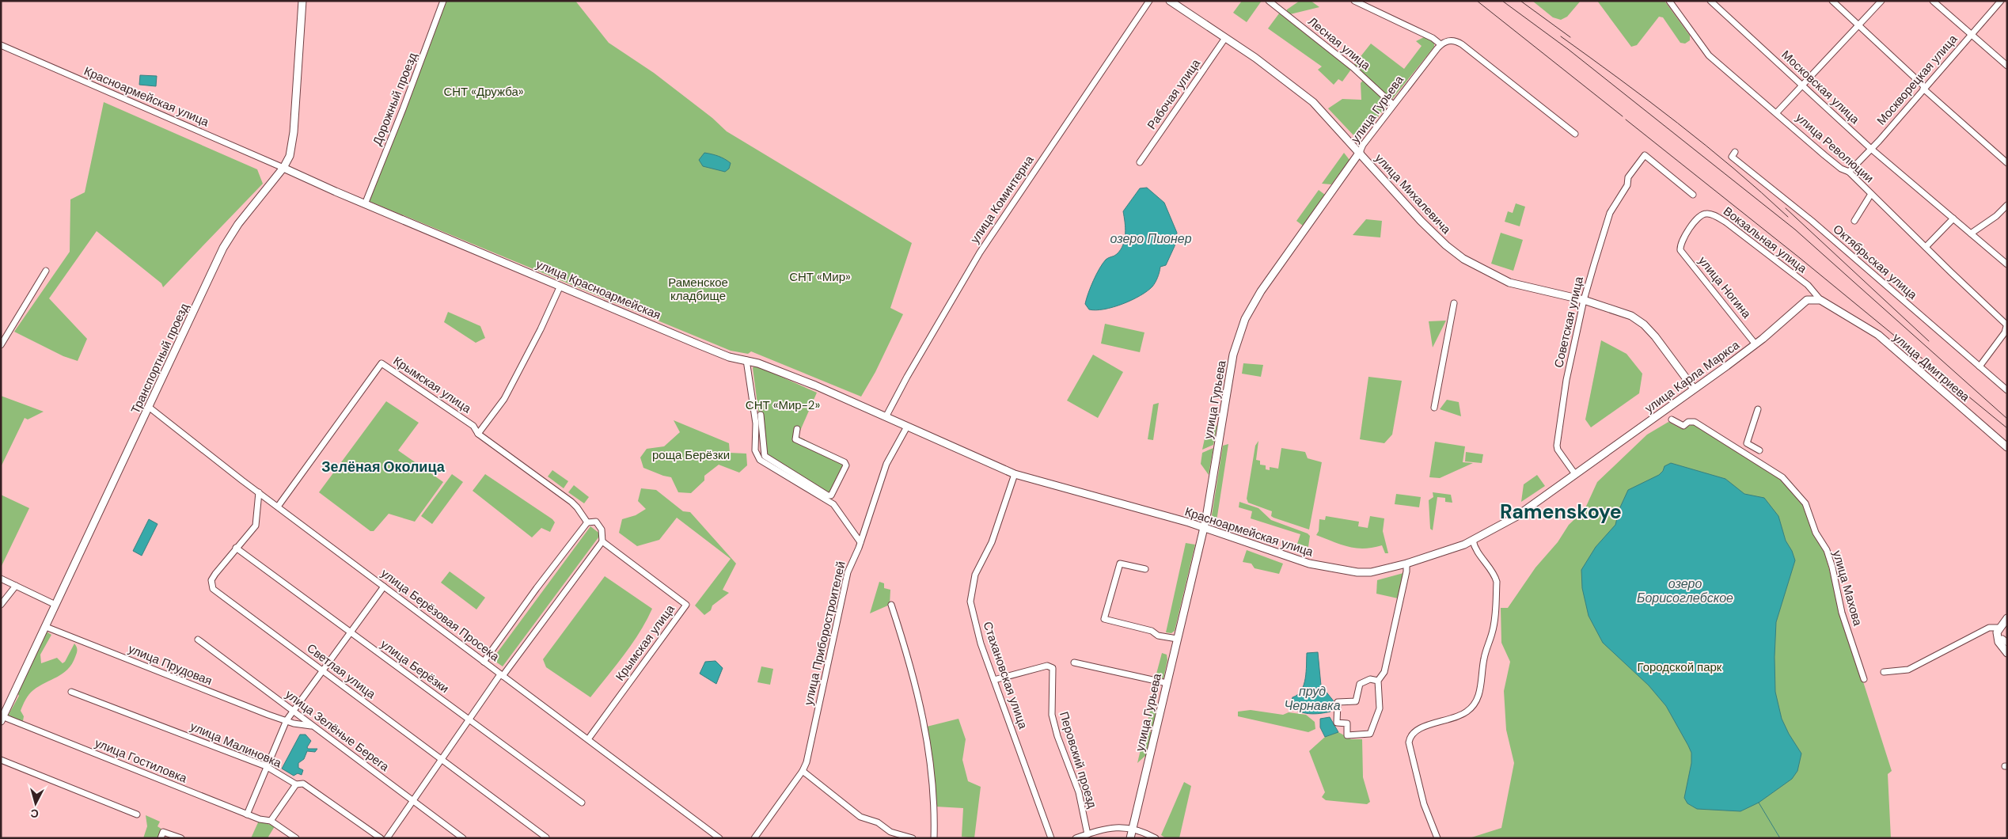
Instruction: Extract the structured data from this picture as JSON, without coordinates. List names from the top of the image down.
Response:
{
  "streets": {
    "main road": [
      "Красноармейская улица",
      "улица Гурьева",
      "улица Михалевича",
      "улица Красноармейская",
      "Транспортный проезд",
      "улица Дмитриева",
      "улица Карла Маркса"
    ],
    "street": [
      "Лесная улица",
      "Москворецкая улица",
      "Московская улица",
      "Рабочая улица",
      "Дорожный проезд",
      "улица Революции",
      "улица Коминтерна",
      "Вокзальная улица",
      "Октябрьская улица",
      "улица Ногина",
      "Советская улица",
      "Крымская улица",
      "улица Махова",
      "улица Берёзовая Просека",
      "улица Приборостроителей",
      "улица Прудовая",
      "улица Берёзки",
      "Светлая улица",
      "Стахановская улица",
      "улица Зелёные Берега",
      "улица Малиновка",
      "Перовский проезд",
      "улица Гостиловка"
    ]
  },
  "crossings": [
    ["Лесная улица", "улица Гурьева"],
    ["Москворецкая улица", "Московская улица"],
    ["Москворецкая улица", "улица Революции"],
    ["Рабочая улица", "улица Михалевича"],
    ["Красноармейская улица", "улица Гурьева"],
    ["Красноармейская улица", "улица Красноармейская"],
    ["Красноармейская улица", "Советская улица"],
    ["Красноармейская улица", "Транспортный проезд"],
    ["Красноармейская улица", "улица Карла Маркса"],
    ["Красноармейская улица", "улица Приборостроителей"],
    ["Красноармейская улица", "Стахановская улица"],
    ["Дорожный проезд", "улица Красноармейская"],
    ["улица Гурьева", "улица Михалевича"],
    ["улица Михалевича", "Советская улица"],
    ["улица Михалевича", "улица Карла Маркса"],
    ["улица Коминтерна", "улица Красноармейская"],
    ["Вокзальная улица", "улица Ногина"],
    ["Вокзальная улица", "улица Дмитриева"],
    ["Вокзальная улица", "улица Карла Маркса"],
    ["улица Ногина", "улица Карла Маркса"],
    ["улица Красноармейская", "Транспортный проезд"],
    ["улица Красноармейская", "улица Приборостроителей"],
    ["Советская улица", "улица Карла Маркса"],
    ["Транспортный проезд", "улица Берёзовая Просека"],
    ["Транспортный проезд", "улица Прудовая"],
    ["Транспортный проезд", "улица Гостиловка"],
    ["улица Дмитриева", "улица Карла Маркса"],
    ["Крымская улица", "улица Берёзовая Просека"],
    ["улица Берёзовая Просека", "Светлая улица"],
    ["улица Прудовая", "улица Зелёные Берега"],
    ["улица Берёзки", "Светлая улица"],
    ["Стахановская улица", "Перовский проезд"]
  ],
  "districts": ["Зелёная Околица", "Ramenskoye"],
  "water": ["озеро Пионер", "озеро Борисоглебское", "пруд Чернавка"],
  "parks": [
    "СНТ «Дружба»",
    "СНТ «Мир»",
    "Раменское кладбище",
    "СНТ «Мир-2»",
    "роща Берёзки",
    "Городской парк"
  ],
  "north": "bottom"
}
